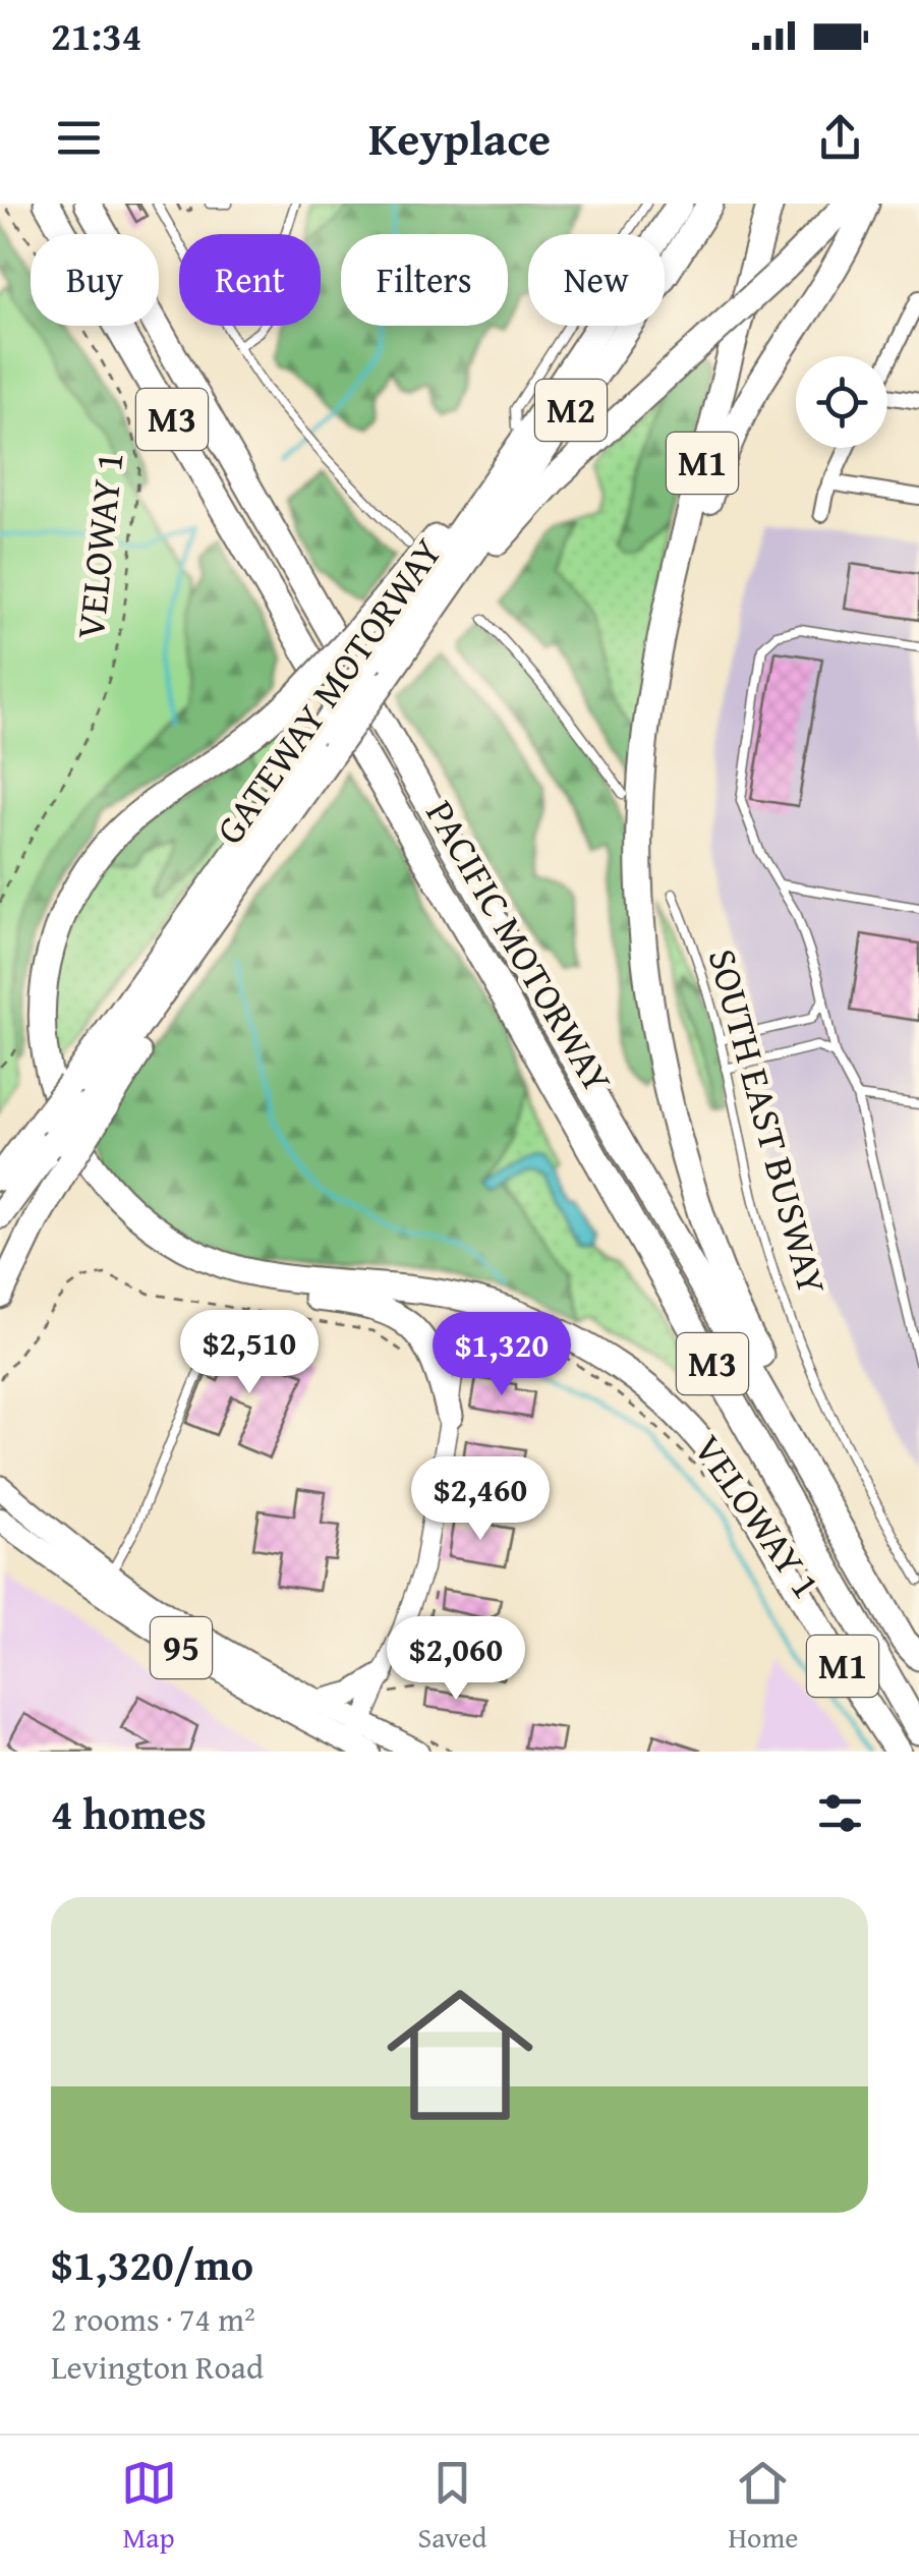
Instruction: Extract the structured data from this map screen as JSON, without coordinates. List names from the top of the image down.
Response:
{
  "streets": {
    "highway": [
      "M2",
      "M3",
      "M1",
      "GATEWAY MOTORWAY",
      "PACIFIC MOTORWAY"
    ],
    "main road": ["95"],
    "lane": ["SOUTH EAST BUSWAY"],
    "path": ["VELOWAY 1"]
  },
  "crossings": [
    ["M1", "GATEWAY MOTORWAY"]
  ],
  "page": {
    "status": "21:34",
    "header": "Keyplace",
    "chip": [
      "Buy",
      "Rent",
      "Filters",
      "New"
    ],
    "price": [
      "$2,510",
      "$1,320",
      "$2,460",
      "$2,060"
    ],
    "heading": "4 homes",
    "list": [
      {
        "name": "$1,320/mo",
        "note": "2 rooms · 74 m² · Levington Road"
      }
    ],
    "tabs": ["Map", "Saved", "Home"]
  }
}
